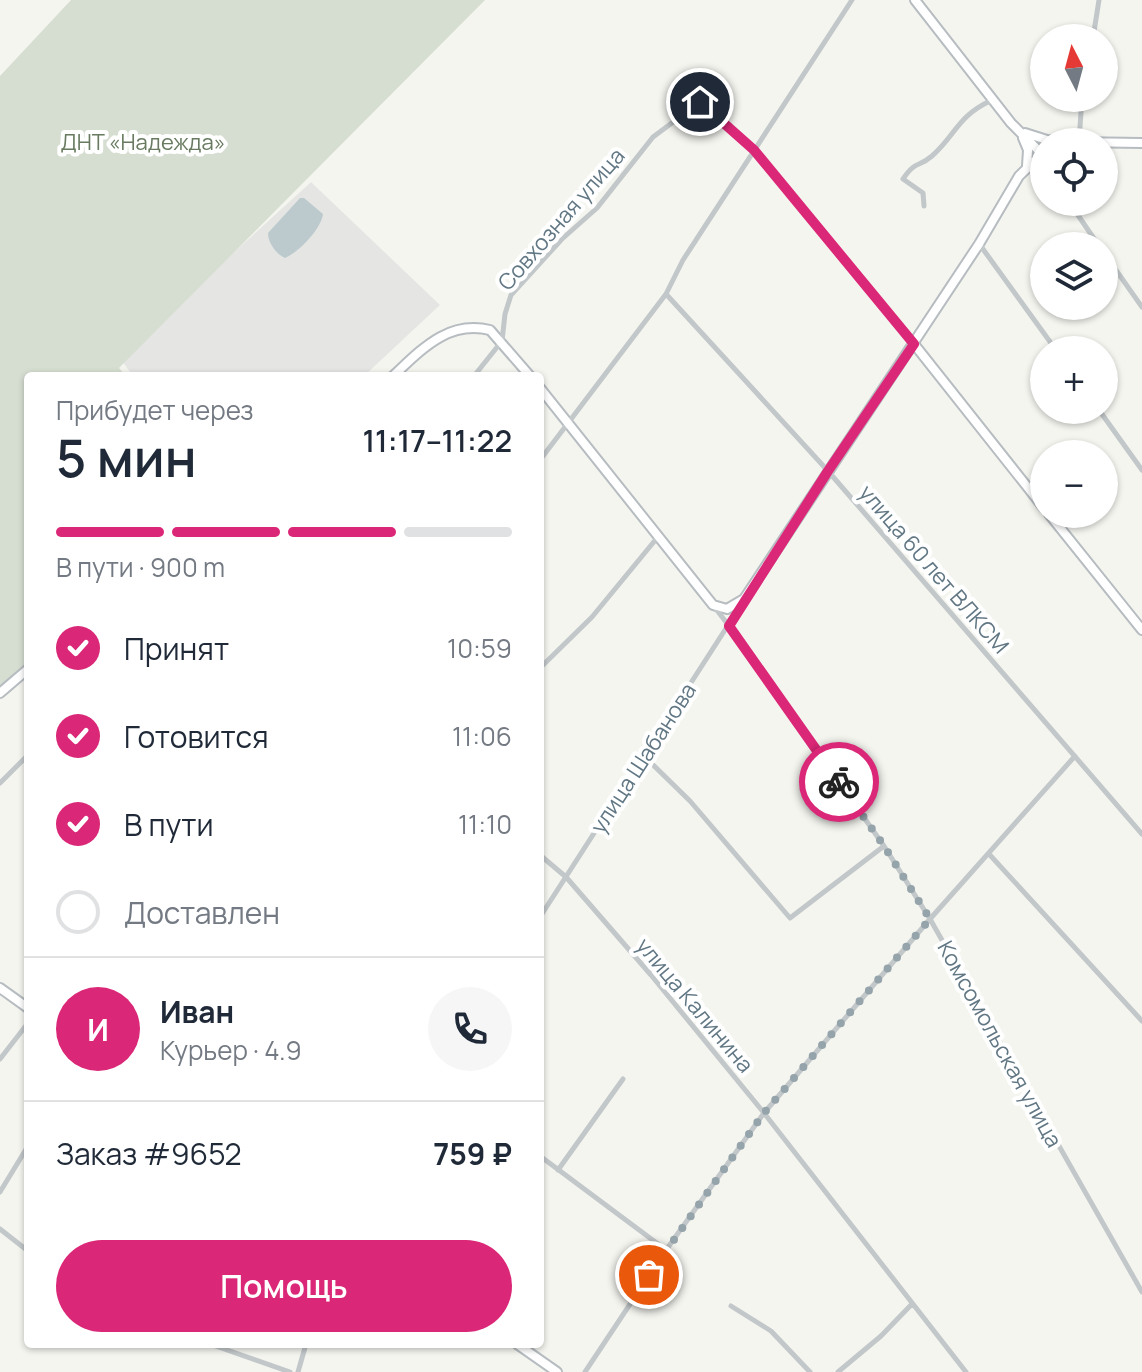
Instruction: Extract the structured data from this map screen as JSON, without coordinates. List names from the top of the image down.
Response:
{
  "streets": {
    "street": [
      "Совхозная улица",
      "улица 60 лет ВЛКСМ",
      "улица Шабанова",
      "улица Калинина",
      "Комсомольская улица"
    ]
  },
  "crossings": [
    ["улица 60 лет ВЛКСМ", "улица Шабанова"],
    ["улица Шабанова", "улица Калинина"],
    ["улица Шабанова", "Комсомольская улица"]
  ],
  "parks": ["ДНТ «Надежда»"],
  "north": "top",
  "page": {
    "map_buttons": ["+", "−"],
    "heading": ["5 мин", "Прибудет через", "11:17–11:22"],
    "panel": [
      "Иван",
      "Курьер · 4.9",
      "Заказ #9652",
      "759 ₽"
    ],
    "bar": "В пути · 900 m",
    "list": [
      ["Принят", "10:59"],
      ["Готовится", "11:06"],
      ["В пути", "11:10"],
      "Доставлен"
    ],
    "round": "И",
    "buttons": "Помощь"
  }
}
